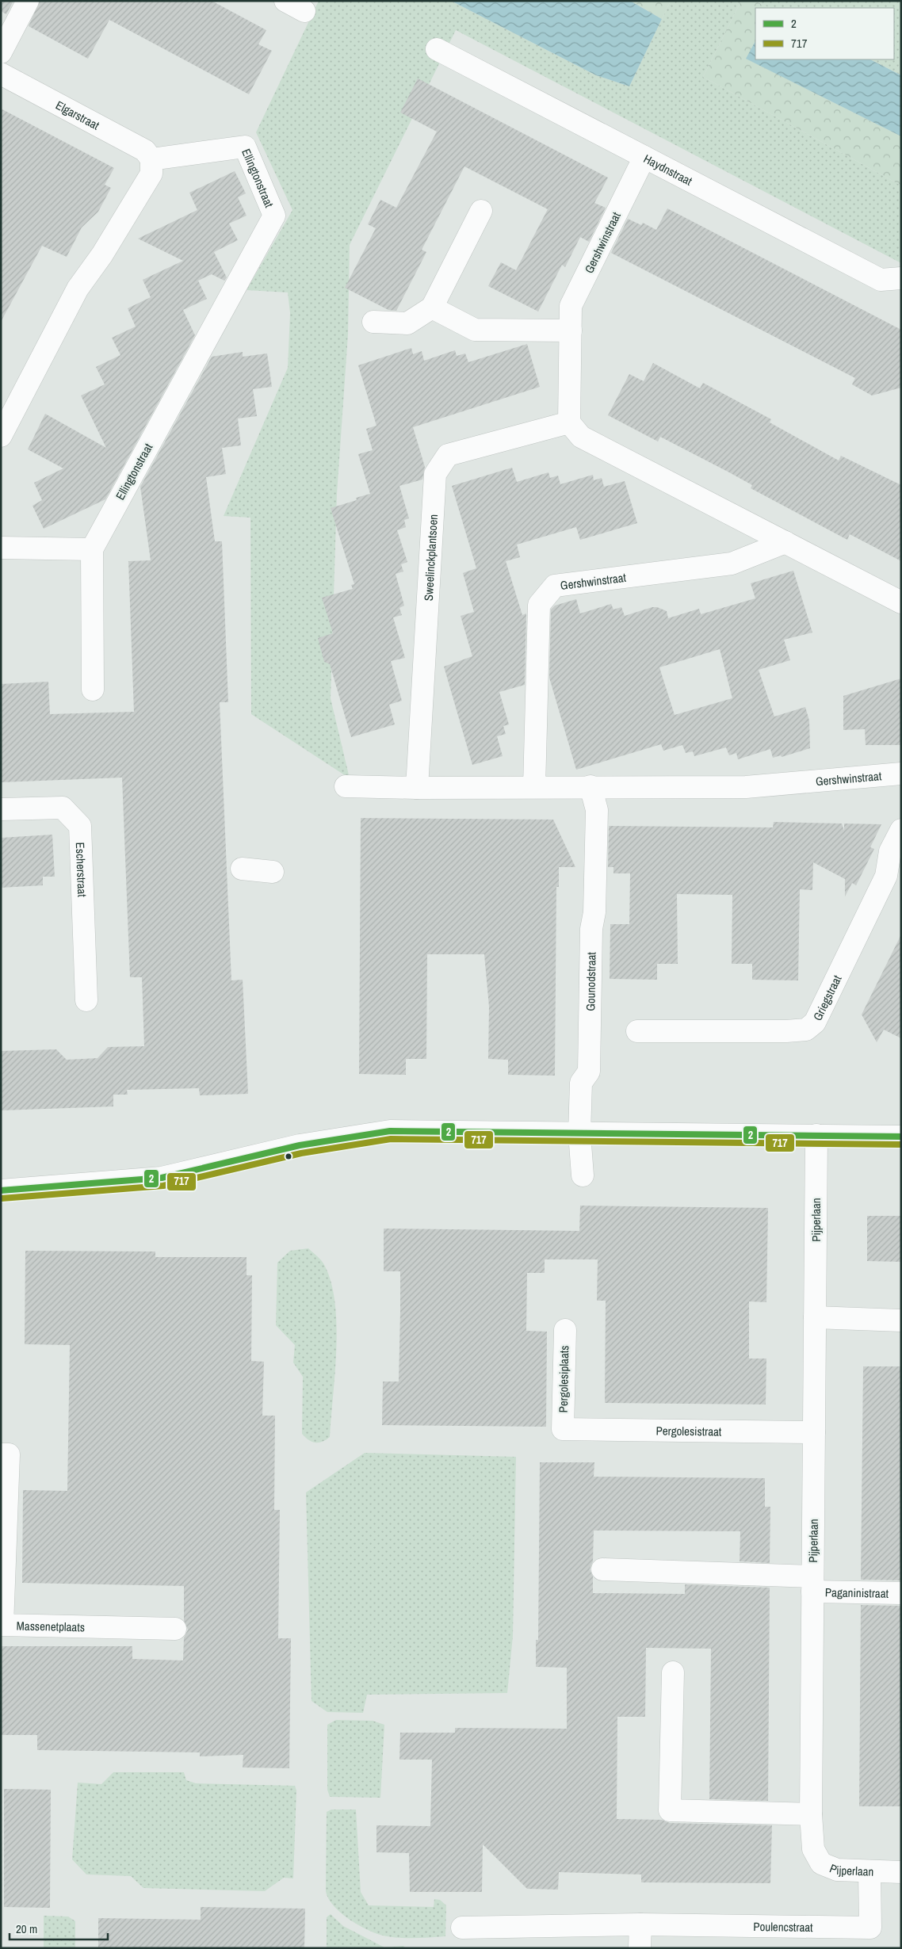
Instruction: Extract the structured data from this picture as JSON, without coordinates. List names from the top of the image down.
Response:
{
  "streets": {
    "street": [
      "Elgarstraat",
      "Haydnstraat",
      "Ellingtonstraat",
      "Gershwinstraat",
      "Sweelinckplantsoen",
      "Escherstraat",
      "Gounodstraat",
      "Griegstraat",
      "Pijperlaan",
      "Pergolesiplaats",
      "Pergolesistraat",
      "Paganinistraat",
      "Massenetplaats",
      "Poulencstraat"
    ]
  },
  "crossings": [
    ["Elgarstraat", "Ellingtonstraat"],
    ["Haydnstraat", "Gershwinstraat"],
    ["Gershwinstraat", "Sweelinckplantsoen"],
    ["Gershwinstraat", "Gounodstraat"],
    ["Pijperlaan", "Pergolesistraat"],
    ["Pijperlaan", "Paganinistraat"],
    ["Pijperlaan", "Poulencstraat"],
    ["Pergolesiplaats", "Pergolesistraat"]
  ],
  "lines": ["transit line 2", "transit line 717"],
  "legend": ["2", "717"],
  "scale_bar": "20 m"
}
